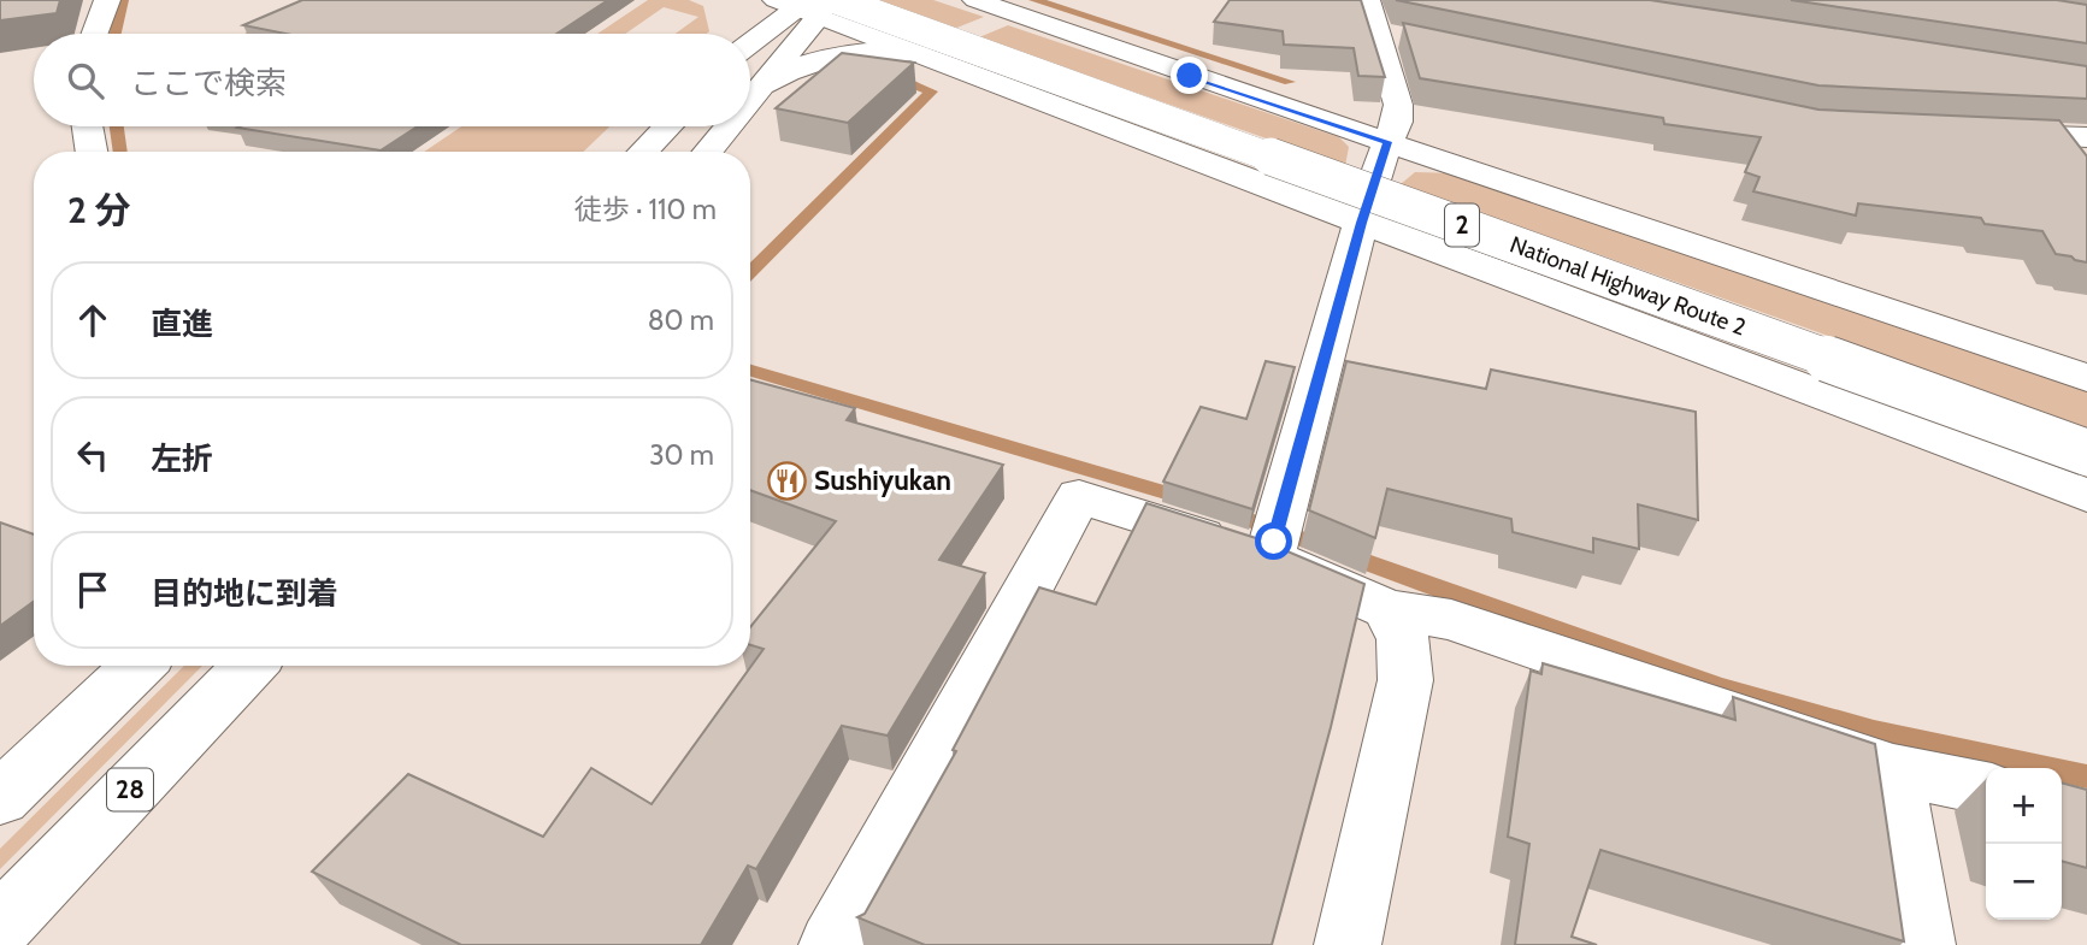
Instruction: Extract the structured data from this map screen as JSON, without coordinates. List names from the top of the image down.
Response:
{
  "streets": {
    "main road": ["2", "National Highway Route 2", "28"]
  },
  "places": {
    "restaurant": ["Sushiyukan"]
  },
  "page": {
    "search": "ここで検索",
    "heading": ["2 分", "徒歩 · 110 m"],
    "list": [
      ["直進", "80 m"],
      ["左折", "30 m"],
      "目的地に到着"
    ],
    "map_buttons": ["+", "−"]
  }
}
